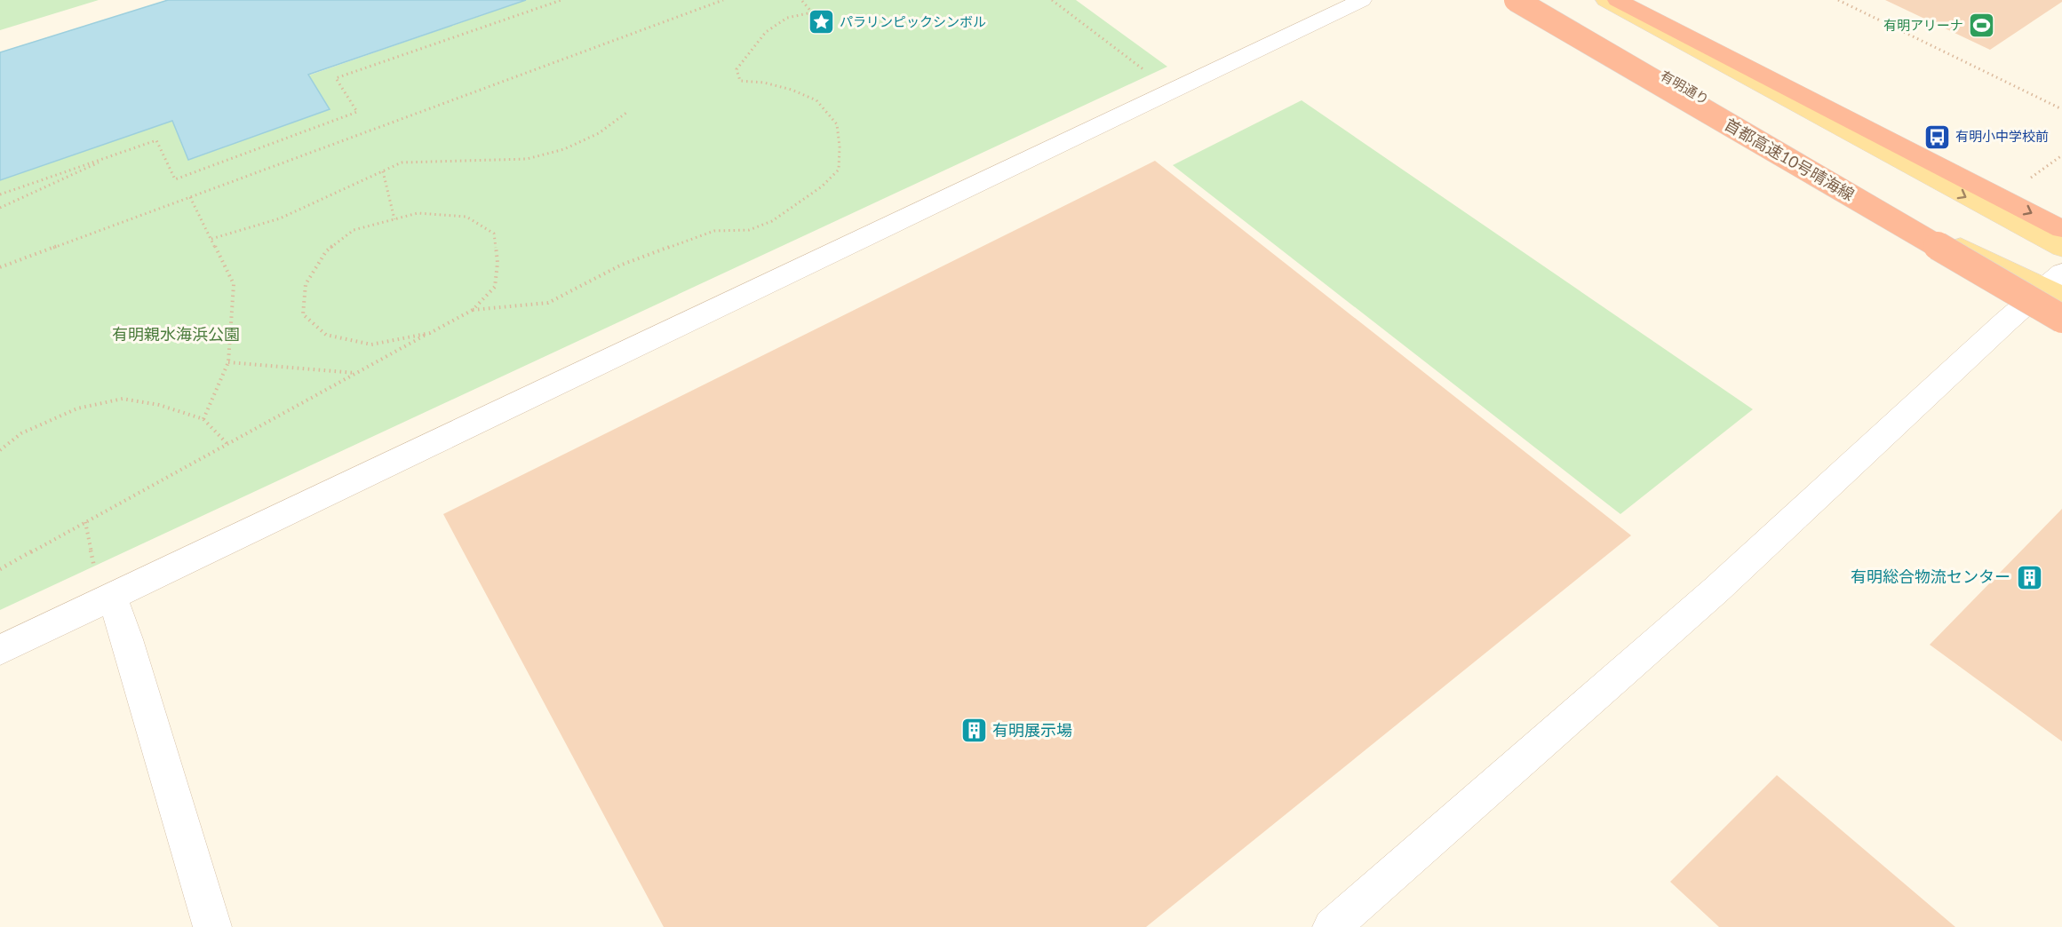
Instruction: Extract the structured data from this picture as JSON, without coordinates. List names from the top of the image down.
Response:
{
  "streets": {
    "highway": ["首都高速10号晴海線"],
    "main road": ["有明通り"]
  },
  "parks": ["有明親水海浜公園"],
  "places": {
    "place": ["パラリンピックシンボル"],
    "sports": ["有明アリーナ"],
    "bus stop": ["有明小中学校前"],
    "building": ["有明総合物流センター", "有明展示場"]
  }
}
